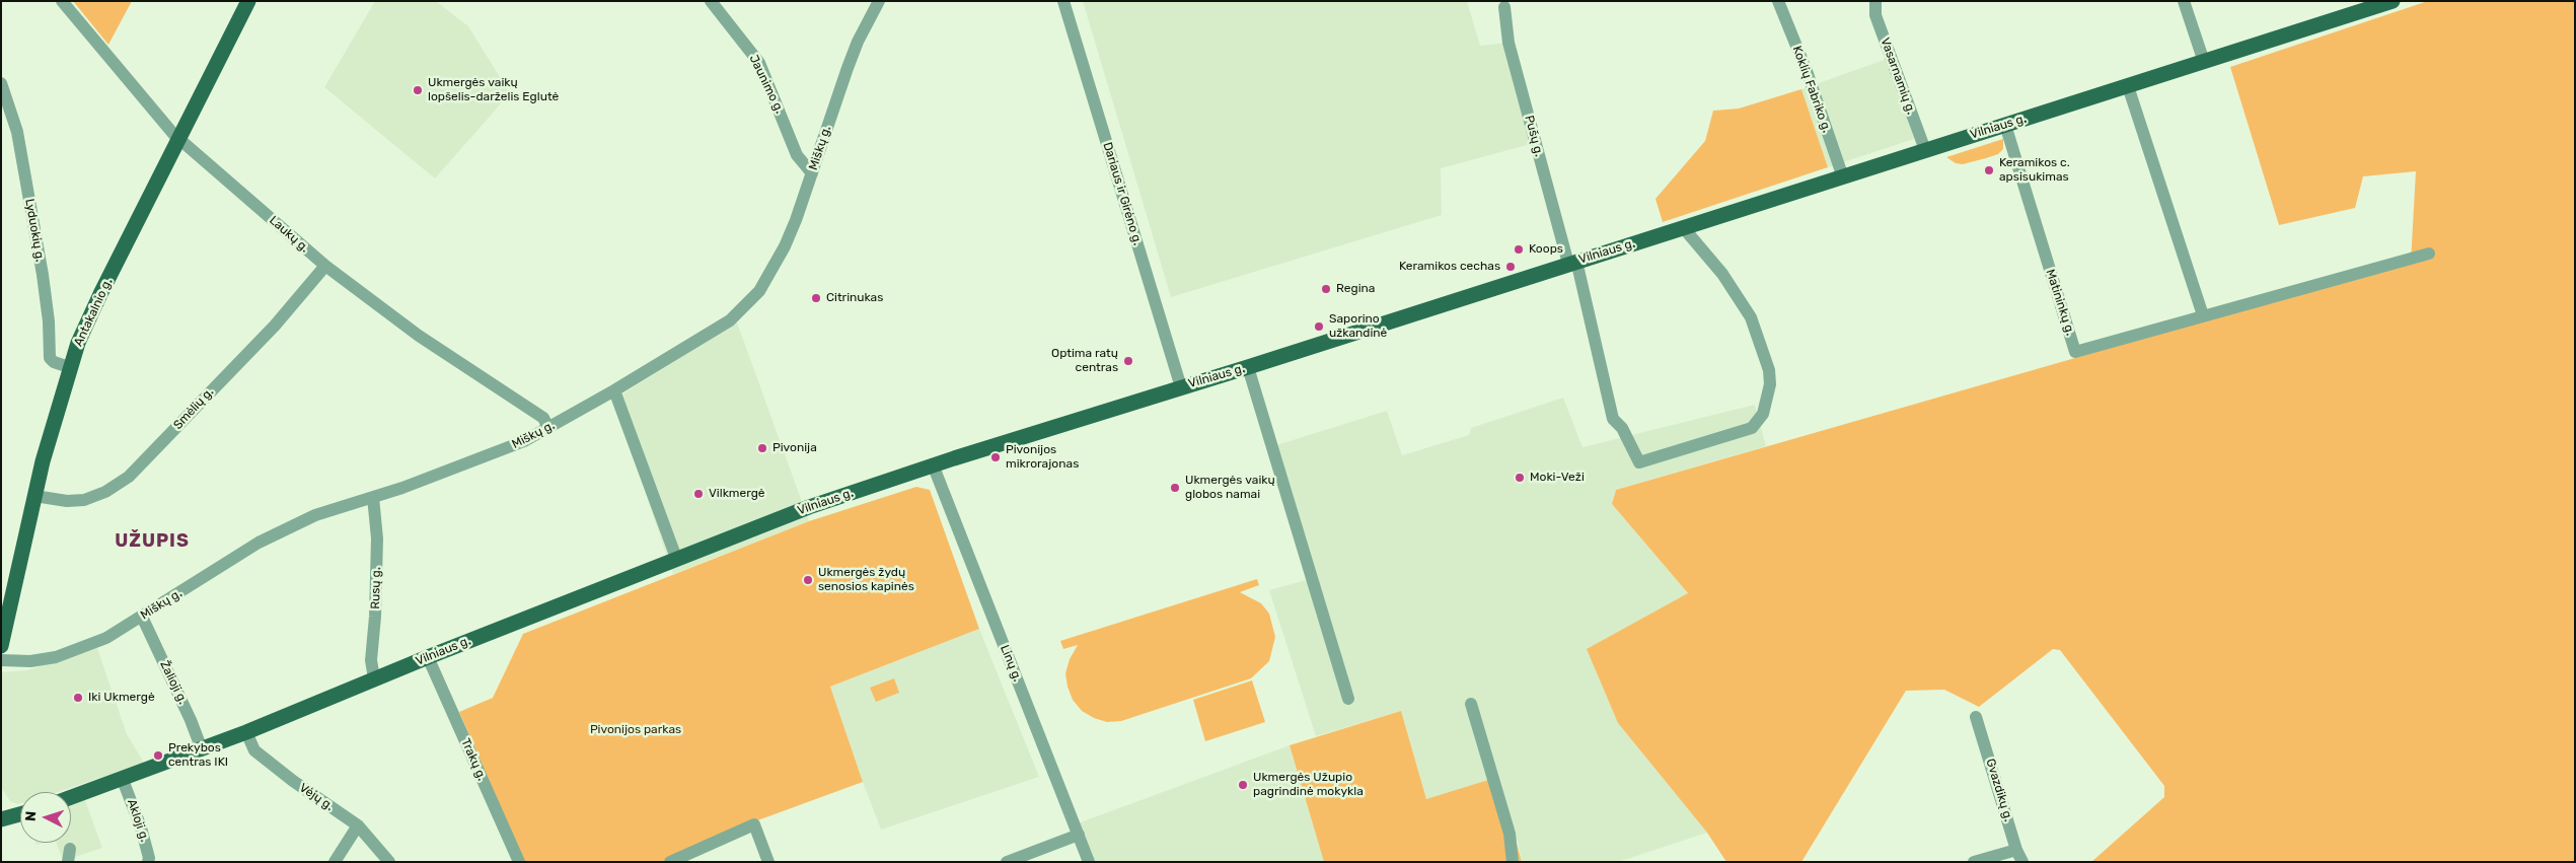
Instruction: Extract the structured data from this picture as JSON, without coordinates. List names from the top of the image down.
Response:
{
  "streets": {
    "main road": ["Vilniaus g.", "Antakalnio g."],
    "street": [
      "Vasarnamių g.",
      "Jaunimo g.",
      "Koklių Fabriko g.",
      "Pušų g.",
      "Miškų g.",
      "Dariaus ir Girėno g.",
      "Lyduokių g.",
      "Laukų g.",
      "Matininkų g.",
      "Smėlių g.",
      "Rusų g.",
      "Linų g.",
      "Žalioji g.",
      "Trakų g.",
      "Gvazdikų g.",
      "Vėjų g.",
      "Akloji g."
    ]
  },
  "crossings": [
    ["Vasarnamių g.", "Vilniaus g."],
    ["Jaunimo g.", "Miškų g."],
    ["Koklių Fabriko g.", "Vilniaus g."],
    ["Vilniaus g.", "Pušų g."],
    ["Vilniaus g.", "Dariaus ir Girėno g."],
    ["Vilniaus g.", "Matininkų g."],
    ["Vilniaus g.", "Rusų g."],
    ["Vilniaus g.", "Linų g."],
    ["Vilniaus g.", "Žalioji g."],
    ["Vilniaus g.", "Trakų g."],
    ["Vilniaus g.", "Vėjų g."],
    ["Vilniaus g.", "Akloji g."],
    ["Miškų g.", "Laukų g."],
    ["Miškų g.", "Rusų g."],
    ["Miškų g.", "Žalioji g."],
    ["Lyduokių g.", "Antakalnio g."],
    ["Laukų g.", "Antakalnio g."],
    ["Laukų g.", "Smėlių g."],
    ["Antakalnio g.", "Smėlių g."]
  ],
  "districts": ["UŽUPIS"],
  "parks": ["Pivonijos parkas"],
  "places": [
    "Ukmergės vaikų lopšelis-darželis Eglutė",
    "Keramikos c. apsisukimas",
    "Koops",
    "Keramikos cechas",
    "Regina",
    "Citrinukas",
    "Saporino užkandinė",
    "Optima ratų centras",
    "Pivonija",
    "Pivonijos mikrorajonas",
    "Moki-Veži",
    "Ukmergės vaikų globos namai",
    "Vilkmergė",
    "Ukmergės žydų senosios kapinės",
    "Iki Ukmergė",
    "Prekybos centras IKI",
    "Ukmergės Užupio pagrindinė mokykla"
  ],
  "north": "left"
}
